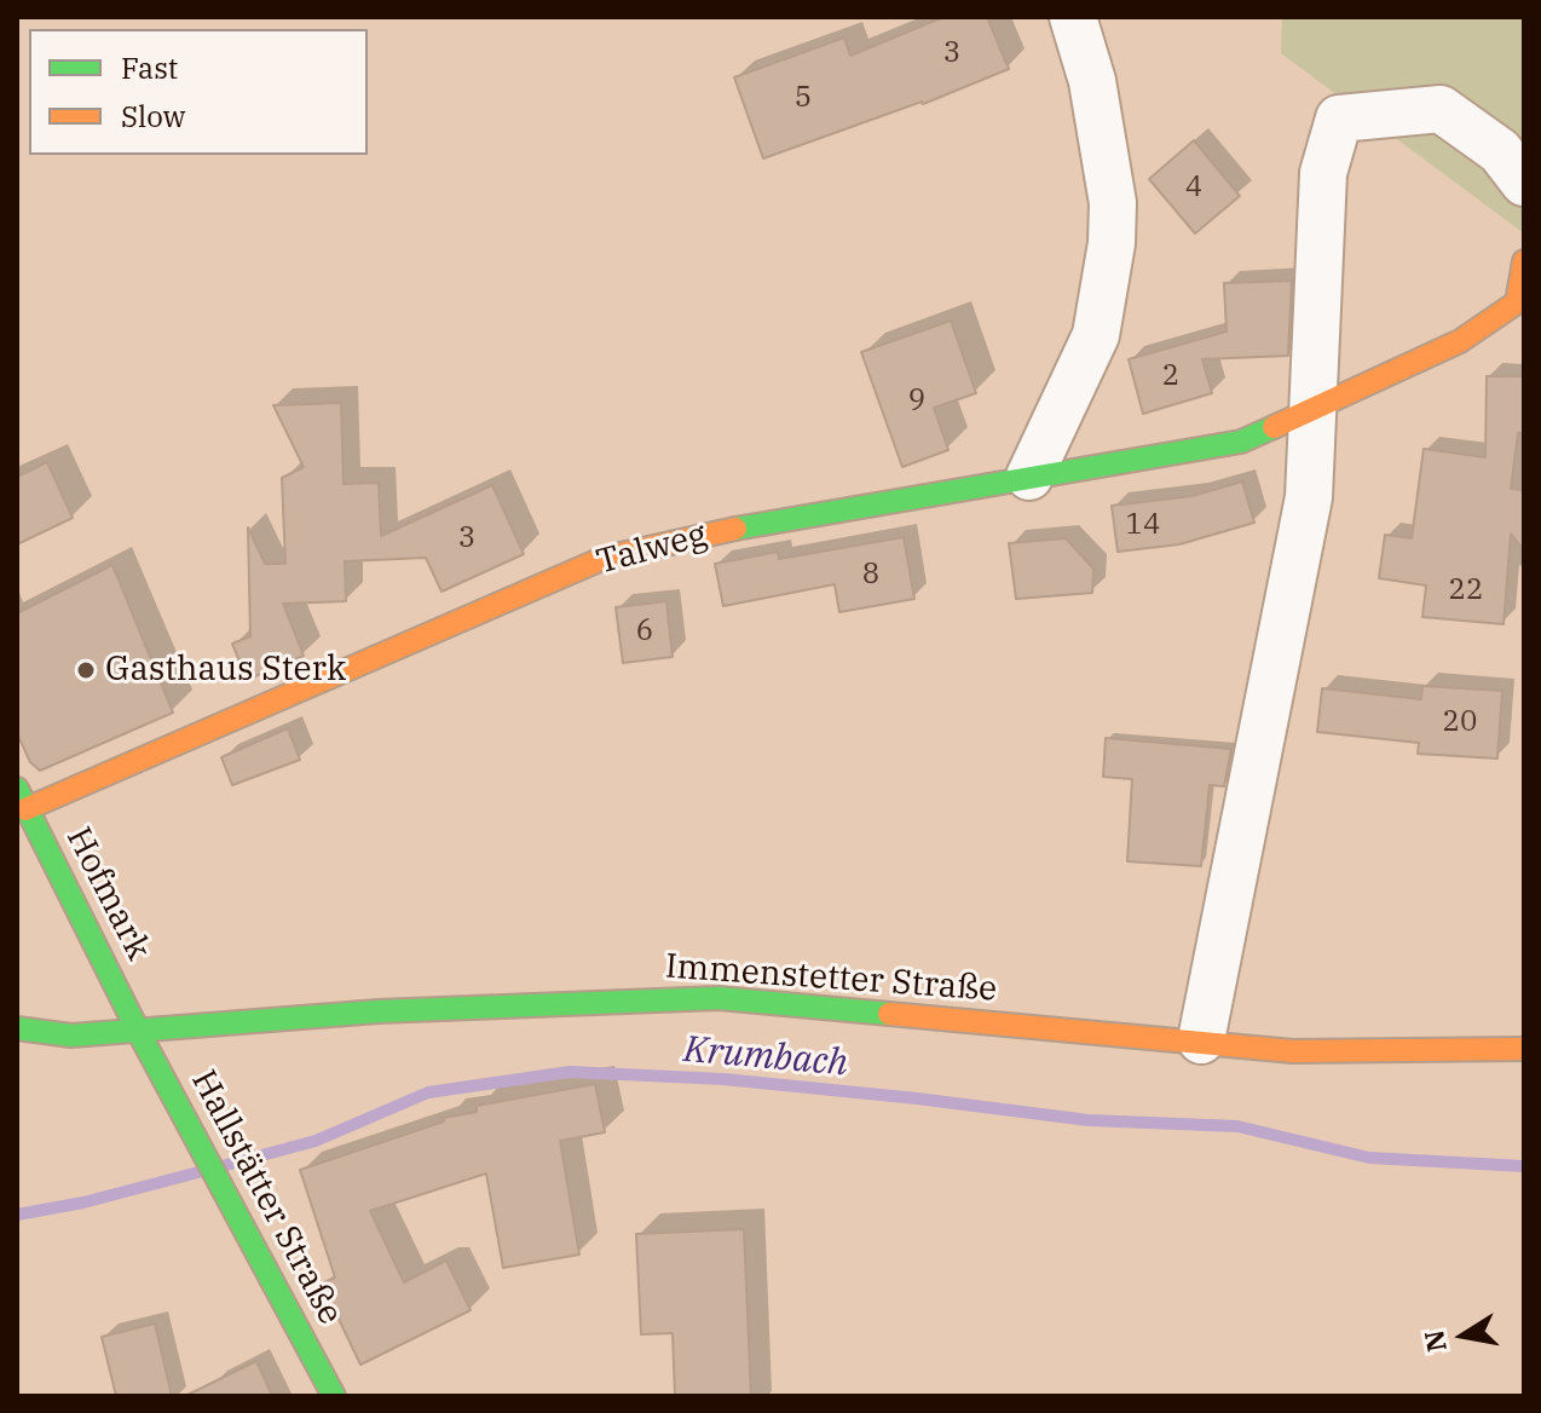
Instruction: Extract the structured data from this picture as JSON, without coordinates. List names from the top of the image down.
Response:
{
  "streets": {
    "street": [
      "Talweg",
      "Hofmark",
      "Immenstetter Straße",
      "Hallstätter Straße"
    ]
  },
  "crossings": [
    ["Talweg", "Hofmark"],
    ["Hofmark", "Immenstetter Straße"],
    ["Hofmark", "Hallstätter Straße"],
    ["Immenstetter Straße", "Hallstätter Straße"]
  ],
  "water": ["Krumbach"],
  "places": ["Gasthaus Sterk"],
  "house_numbers": [
    "3",
    "5",
    "4",
    "2",
    "9",
    "14",
    "3",
    "8",
    "22",
    "6",
    "20"
  ],
  "legend": ["Fast", "Slow"],
  "north": "left"
}
